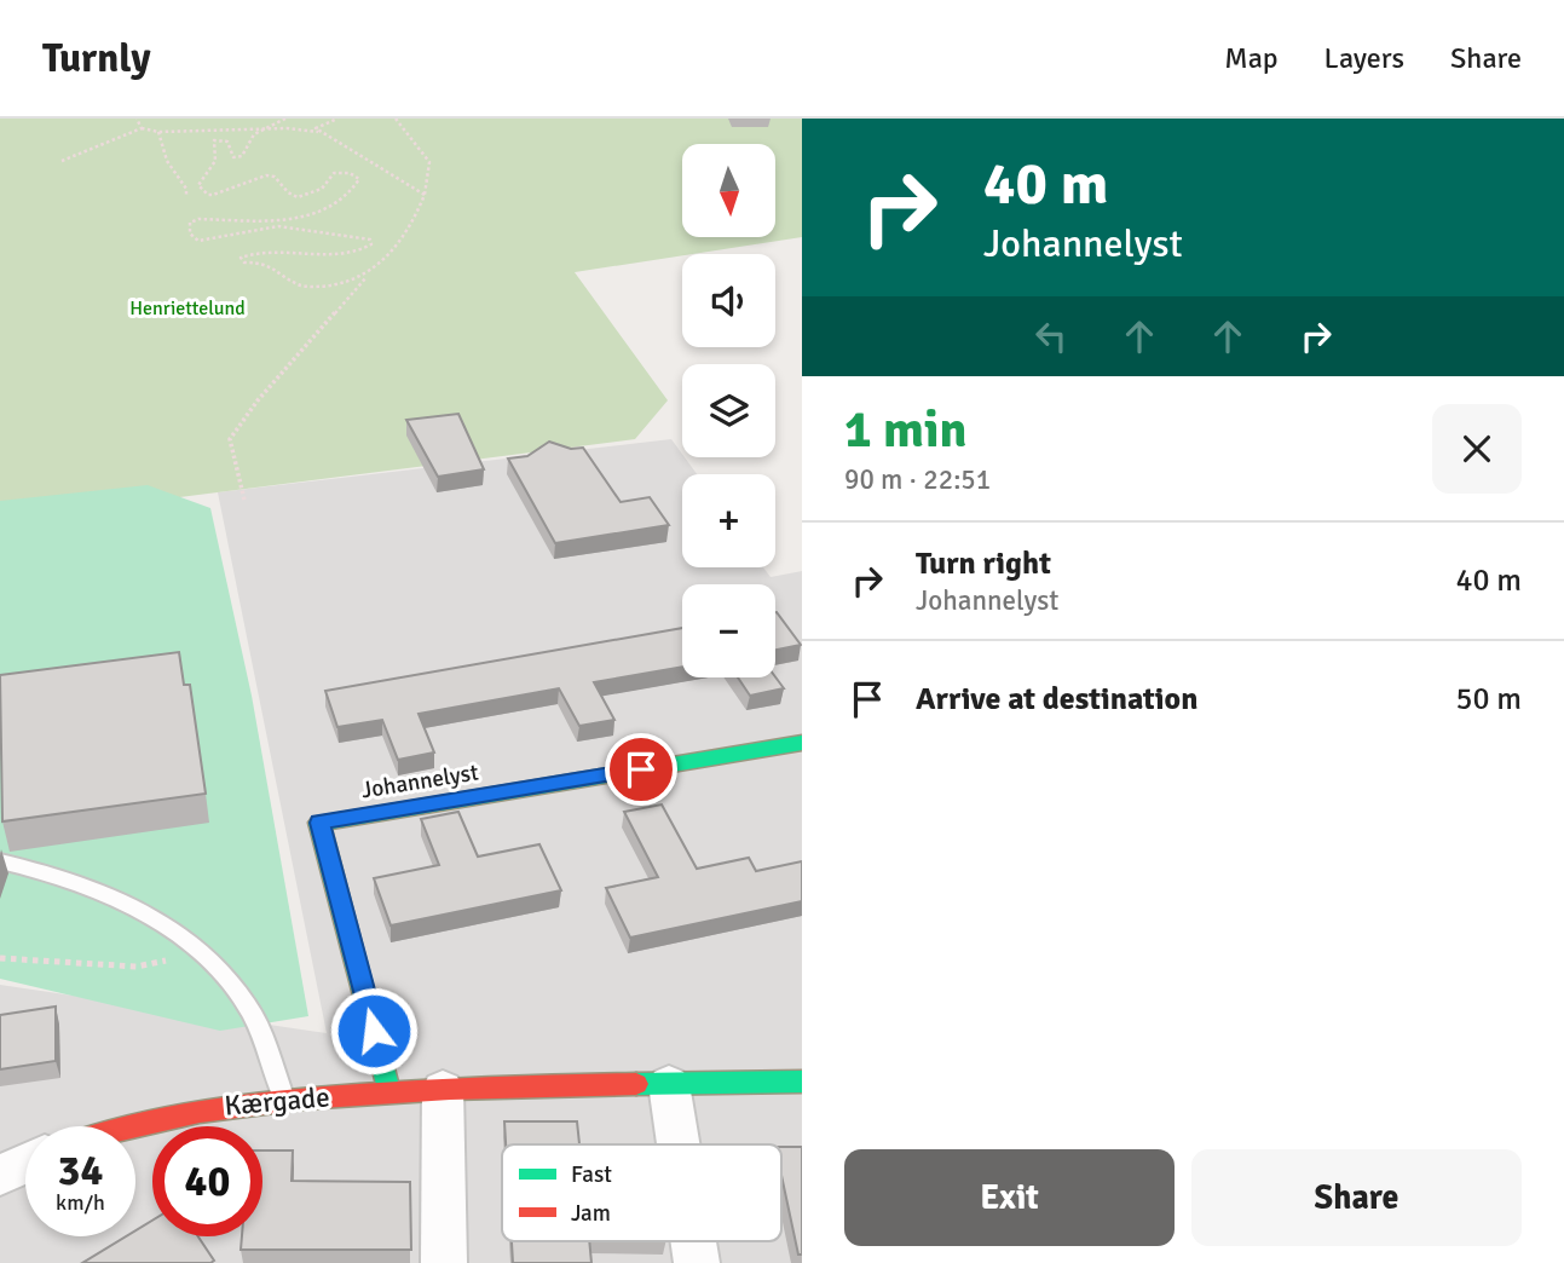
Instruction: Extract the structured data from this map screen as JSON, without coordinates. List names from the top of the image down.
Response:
{
  "streets": {
    "street": ["Johannelyst", "Kærgade"]
  },
  "crossings": [
    ["Johannelyst", "Kærgade"]
  ],
  "parks": ["Henriettelund"],
  "legend": ["Fast", "Jam"],
  "north": "bottom",
  "page": {
    "header": "Turnly",
    "nav": ["Map", "Layers", "Share"],
    "turn": ["40 m", "Johannelyst"],
    "map_buttons": ["+", "−"],
    "heading": ["1 min", "90 m · 22:51"],
    "list": [
      {
        "name": "Turn right",
        "note": "Johannelyst",
        "value": "40 m"
      },
      {
        "name": "Arrive at destination",
        "value": "50 m"
      }
    ],
    "speed": "34 km/h",
    "limit": "40",
    "buttons": ["Exit", "Share"]
  }
}
